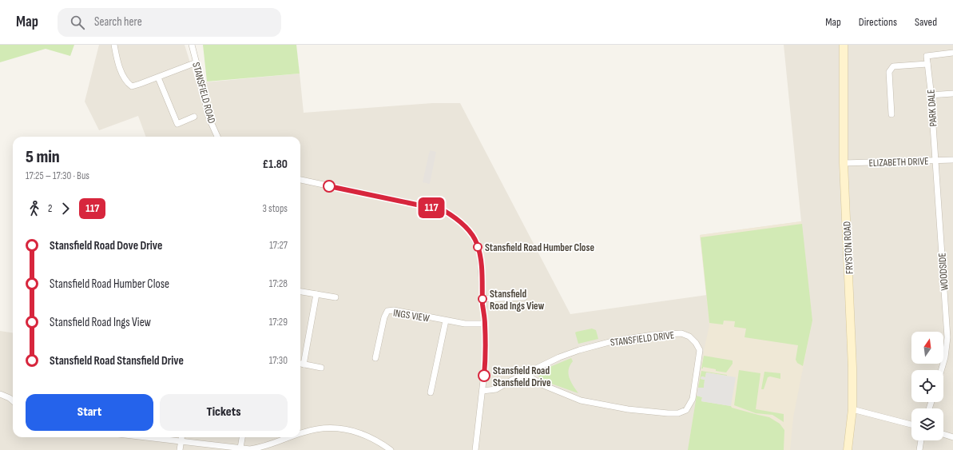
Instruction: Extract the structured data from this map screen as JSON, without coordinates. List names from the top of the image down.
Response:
{
  "streets": {
    "street": [
      "STANSFIELD ROAD",
      "PARK DALE",
      "ELIZABETH DRIVE",
      "FRYSTON ROAD",
      "WOODSIDE",
      "INGS VIEW",
      "STANSFIELD DRIVE"
    ]
  },
  "crossings": [
    ["PARK DALE", "ELIZABETH DRIVE"],
    ["PARK DALE", "WOODSIDE"],
    ["ELIZABETH DRIVE", "FRYSTON ROAD"],
    ["ELIZABETH DRIVE", "WOODSIDE"]
  ],
  "places": ["Stansfield Road Humber Close", "Stansfield Road Ings View", "Stansfield Road Stansfield Drive"],
  "lines": ["bus line 117"],
  "north": "top",
  "page": {
    "header": "Map",
    "search": "Search here",
    "nav": ["Map", "Directions", "Saved"],
    "on_map": "117",
    "heading": ["5 min", "17:25 – 17:30 · Bus", "£1.80"],
    "legs": ["2", "117", "3 stops"],
    "list": [
      {
        "name": "Stansfield Road Dove Drive",
        "value": "17:27"
      },
      {
        "name": "Stansfield Road Humber Close",
        "value": "17:28"
      },
      {
        "name": "Stansfield Road Ings View",
        "value": "17:29"
      },
      {
        "name": "Stansfield Road Stansfield Drive",
        "value": "17:30"
      }
    ],
    "buttons": ["Start", "Tickets"]
  }
}
